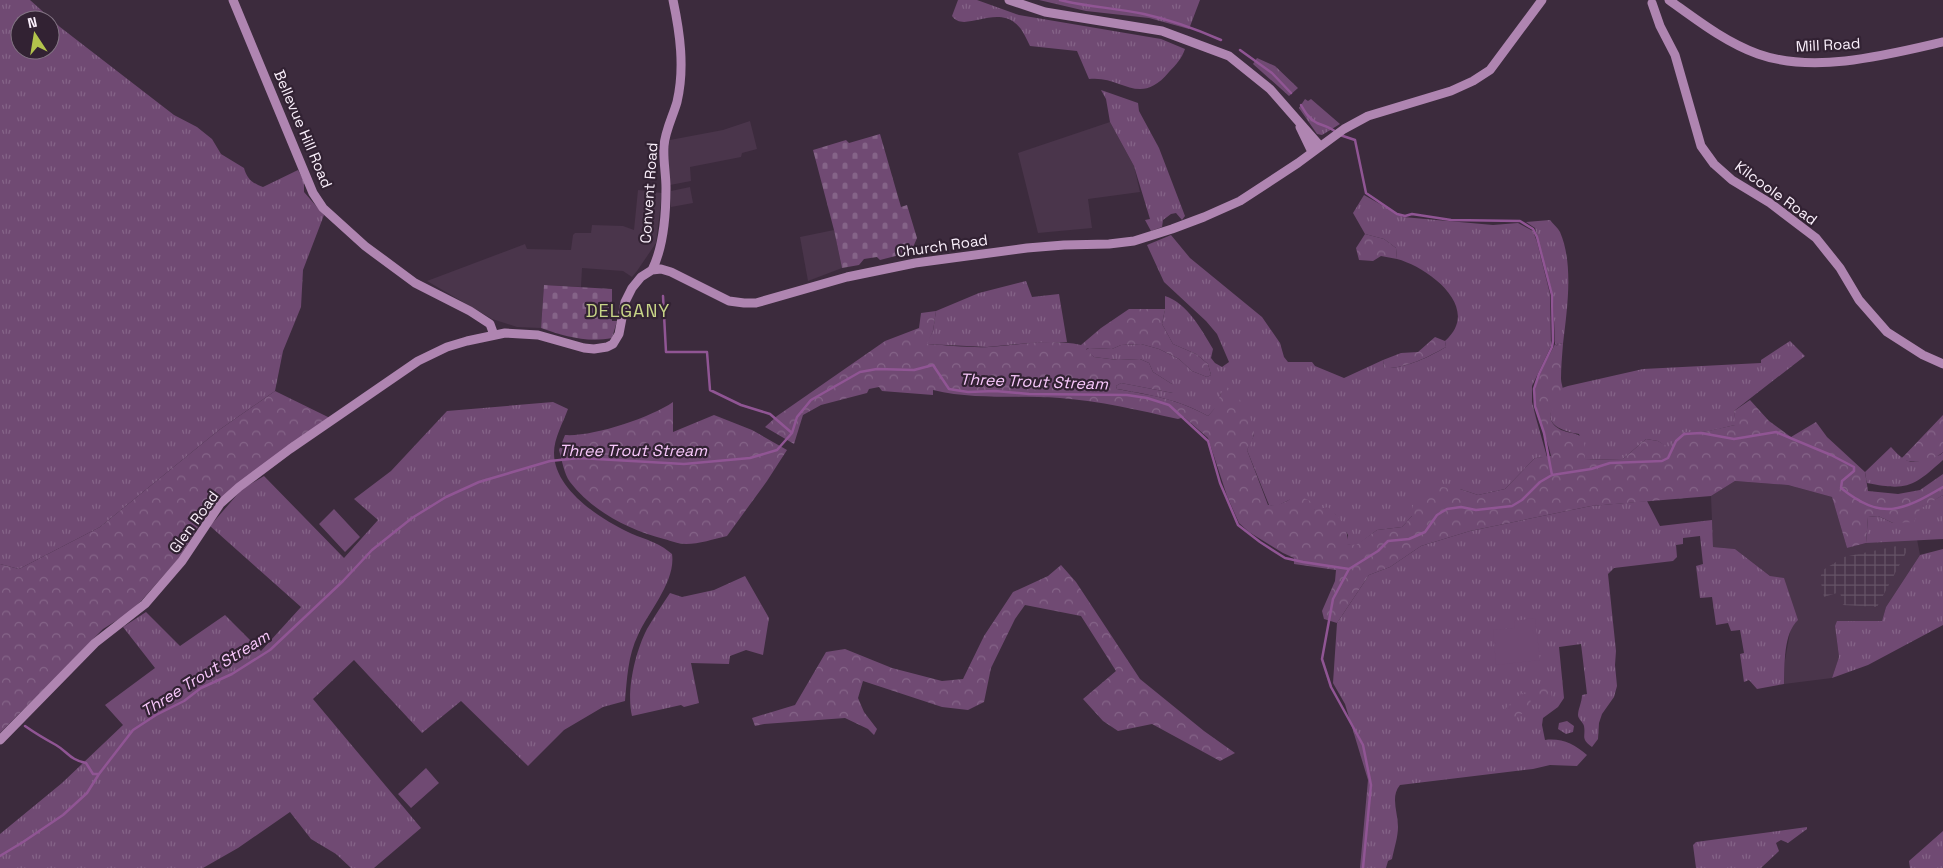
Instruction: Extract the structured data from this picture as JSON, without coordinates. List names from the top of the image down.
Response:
{
  "streets": {
    "main road": [
      "Mill Road",
      "Bellevue Hill Road",
      "Convent Road",
      "Kilcoole Road",
      "Church Road",
      "Glen Road"
    ]
  },
  "crossings": [
    ["Bellevue Hill Road", "Glen Road"],
    ["Convent Road", "Church Road"],
    ["Convent Road", "Glen Road"],
    ["Church Road", "Glen Road"]
  ],
  "districts": ["DELGANY"],
  "water": ["Three Trout Stream"],
  "north": "top"
}
